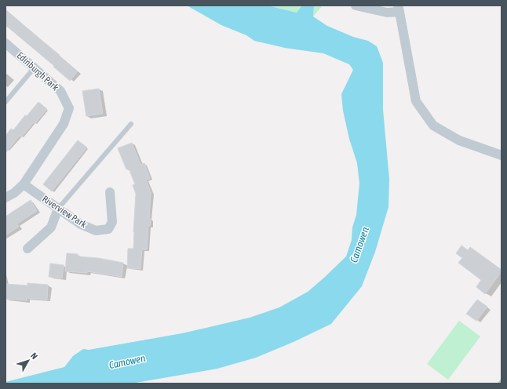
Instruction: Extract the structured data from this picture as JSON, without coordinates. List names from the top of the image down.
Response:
{
  "streets": {
    "street": ["Edinburgh Park", "Riverview Park"]
  },
  "crossings": [
    ["Edinburgh Park", "Riverview Park"]
  ],
  "water": ["Camowen"],
  "north": "top right"
}
